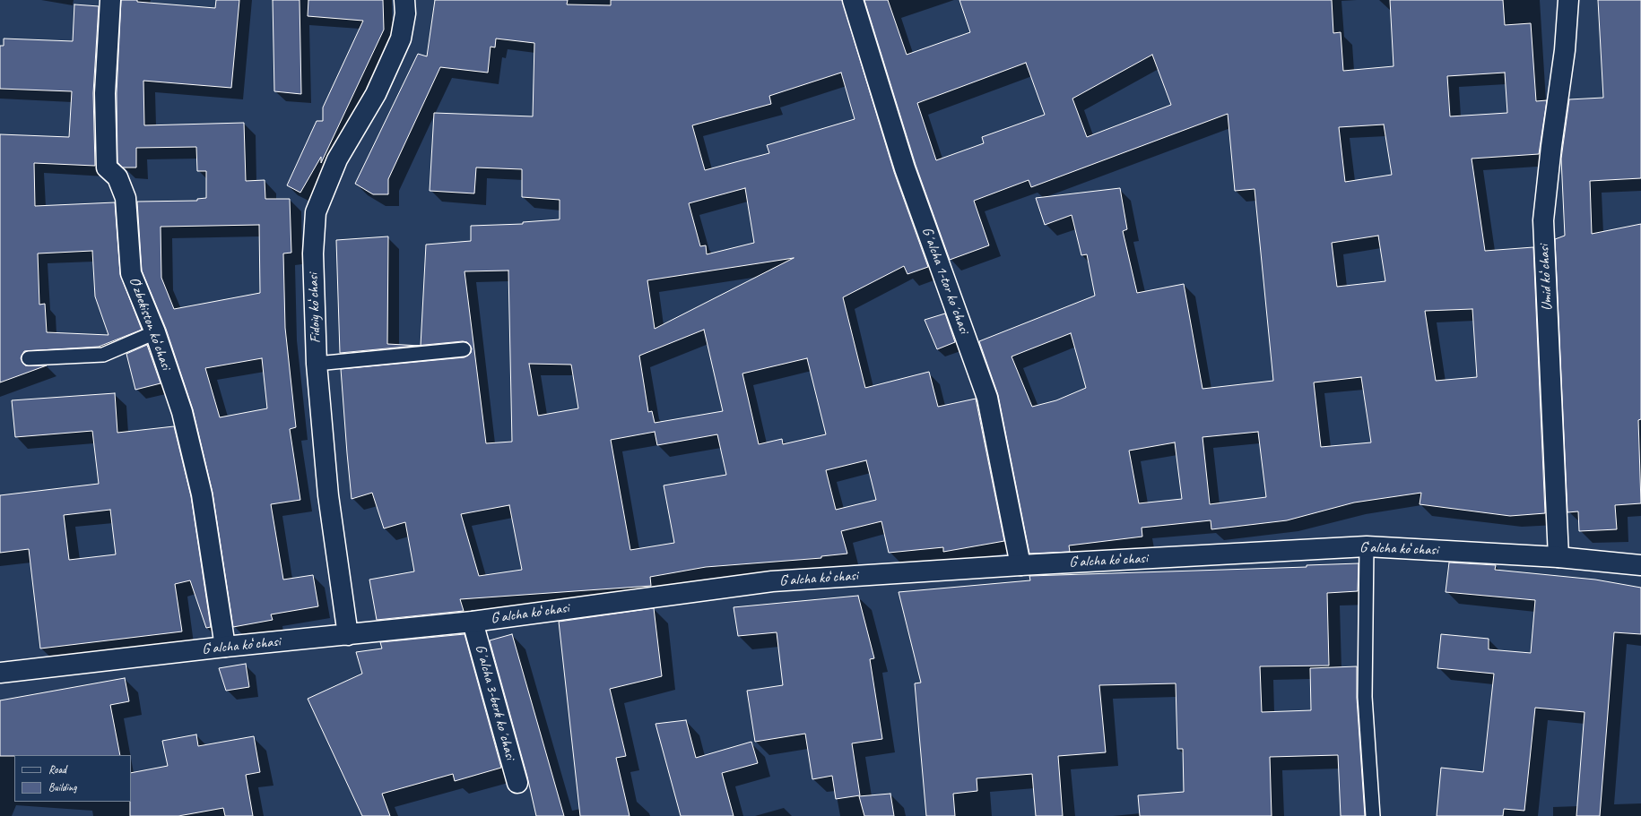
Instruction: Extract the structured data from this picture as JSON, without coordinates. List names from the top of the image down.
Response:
{
  "streets": {
    "street": [
      "Umid koʻchasi",
      "Gʼalcha 1-tor koʼchasi",
      "Fidoiy koʻchasi",
      "Oʻzbekiston koʻchasi",
      "Gʻalcha koʻchasi",
      "Gʼalcha 3-berk koʼchasi"
    ]
  },
  "crossings": [
    ["Umid koʻchasi", "Gʻalcha koʻchasi"],
    ["Gʼalcha 1-tor koʼchasi", "Gʻalcha koʻchasi"],
    ["Fidoiy koʻchasi", "Gʻalcha koʻchasi"],
    ["Oʻzbekiston koʻchasi", "Gʻalcha koʻchasi"],
    ["Gʻalcha koʻchasi", "Gʼalcha 3-berk koʼchasi"]
  ],
  "legend": ["Road", "Building"]
}
